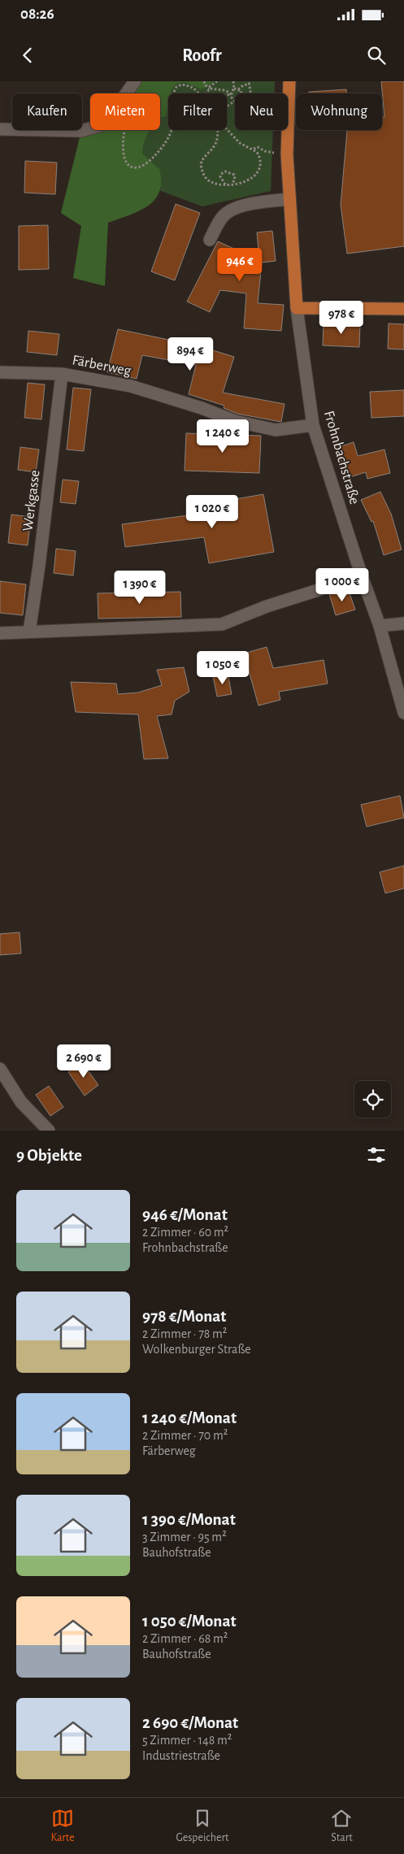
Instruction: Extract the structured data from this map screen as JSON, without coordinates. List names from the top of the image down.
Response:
{
  "streets": {
    "main road": ["Frohnbachstraße"],
    "street": ["Färberweg", "Werkgasse"]
  },
  "crossings": [
    ["Färberweg", "Frohnbachstraße"],
    ["Färberweg", "Werkgasse"]
  ],
  "page": {
    "status": "08:26",
    "header": "Roofr",
    "chip": [
      "Kaufen",
      "Mieten",
      "Filter",
      "Neu",
      "Wohnung"
    ],
    "price": [
      "946 €",
      "978 €",
      "894 €",
      "1 240 €",
      "1 020 €",
      "1 000 €",
      "1 390 €",
      "1 050 €",
      "2 690 €"
    ],
    "heading": "9 Objekte",
    "list": [
      {
        "name": "946 €/Monat",
        "note": "2 Zimmer · 60 m² · Frohnbachstraße"
      },
      {
        "name": "978 €/Monat",
        "note": "2 Zimmer · 78 m² · Wolkenburger Straße"
      },
      {
        "name": "1 240 €/Monat",
        "note": "2 Zimmer · 70 m² · Färberweg"
      },
      {
        "name": "1 390 €/Monat",
        "note": "3 Zimmer · 95 m² · Bauhofstraße"
      },
      {
        "name": "1 050 €/Monat",
        "note": "2 Zimmer · 68 m² · Bauhofstraße"
      },
      {
        "name": "2 690 €/Monat",
        "note": "5 Zimmer · 148 m² · Industriestraße"
      }
    ],
    "tabs": ["Karte", "Gespeichert", "Start"]
  }
}
